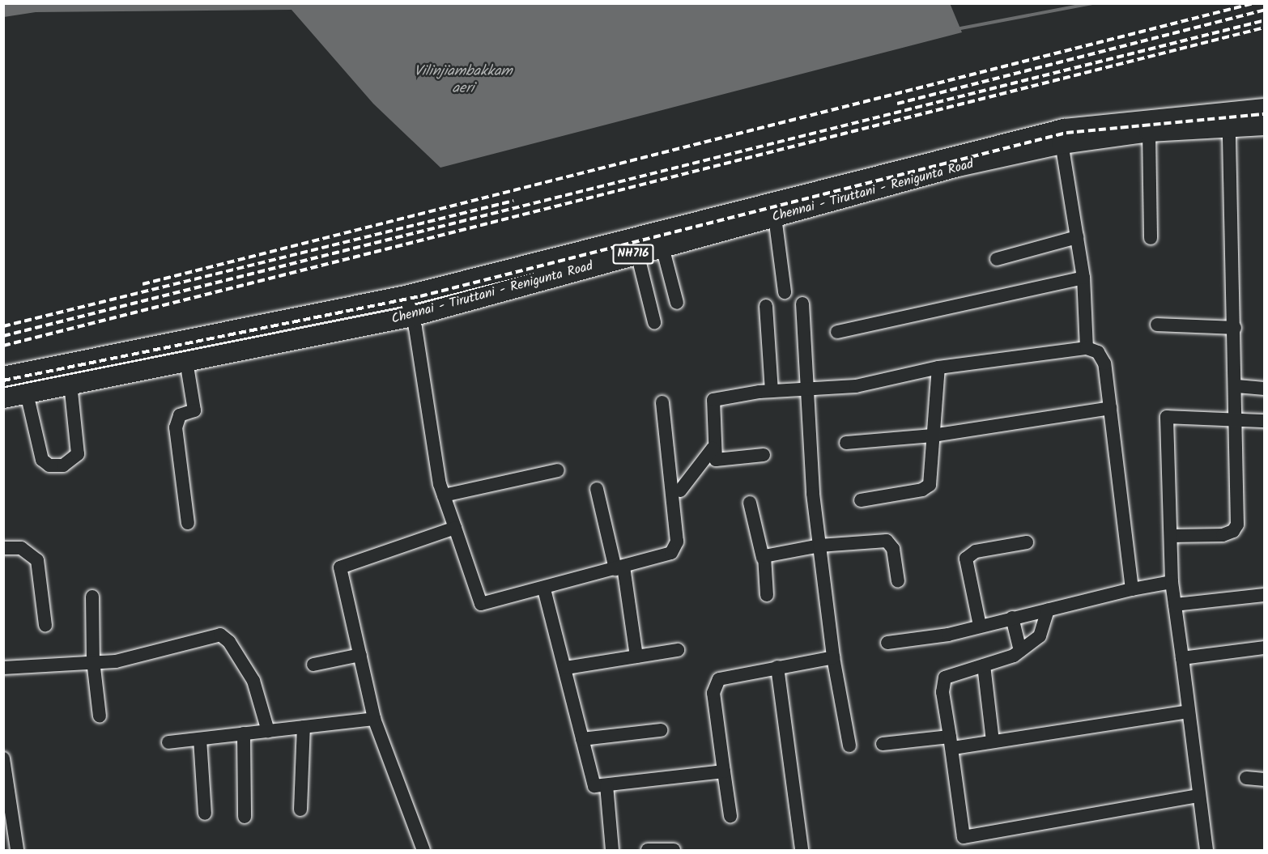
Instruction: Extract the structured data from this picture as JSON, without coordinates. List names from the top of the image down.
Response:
{
  "streets": {
    "highway": ["Chennai - Tiruttani - Renigunta Road", "NH716"]
  },
  "water": ["Vilinjiambakkam aeri"]
}
